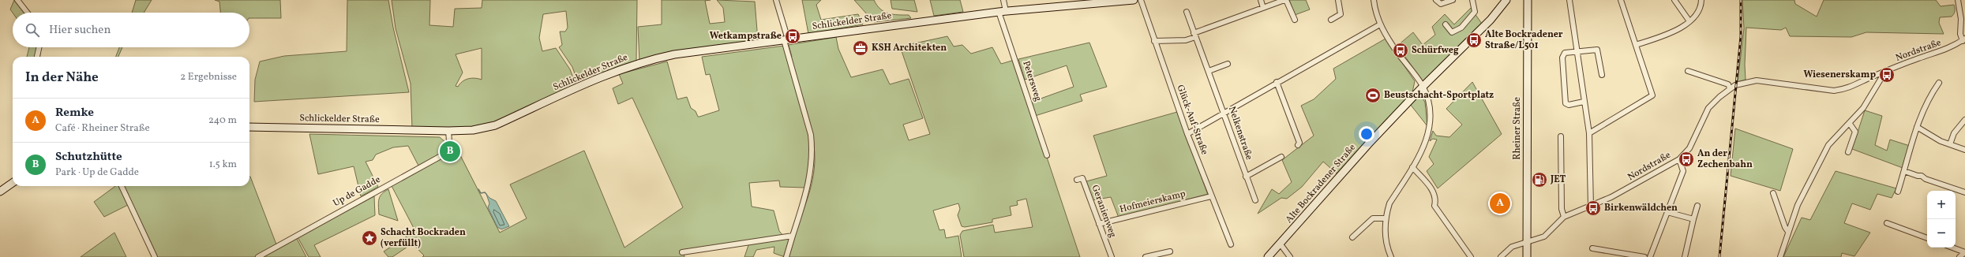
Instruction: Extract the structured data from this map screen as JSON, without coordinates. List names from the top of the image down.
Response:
{
  "streets": {
    "main road": ["Schlickelder Straße", "Rheiner Straße", "Alte Bockradener Straße"],
    "street": [
      "Nordstraße",
      "Petersweg",
      "Glück-Auf-Straße",
      "Nelkenstraße",
      "Up de Gadde",
      "Hofmeierskamp",
      "Geranienweg"
    ]
  },
  "crossings": [
    ["Schlickelder Straße", "Petersweg"],
    ["Schlickelder Straße", "Up de Gadde"],
    ["Nordstraße", "Rheiner Straße"],
    ["Glück-Auf-Straße", "Hofmeierskamp"],
    ["Hofmeierskamp", "Geranienweg"]
  ],
  "places": {
    "bus stop": [
      "Wetkampstraße",
      "Alte Bockradener Straße/L501",
      "Schürfweg",
      "Wiesenerskamp",
      "An der Zechenbahn",
      "Birkenwäldchen"
    ],
    "office": ["KSH Architekten"],
    "sports": ["Beustschacht-Sportplatz"],
    "fuel station": ["JET"],
    "place": ["Schacht Bockraden (verfüllt)"]
  },
  "page": {
    "search": "Hier suchen",
    "heading": ["In der Nähe", "2 Ergebnisse"],
    "list": [
      {
        "mark": "A",
        "name": "Remke",
        "note": "Café · Rheiner Straße",
        "value": "240 m"
      },
      {
        "mark": "B",
        "name": "Schutzhütte",
        "note": "Park · Up de Gadde",
        "value": "1.5 km"
      }
    ],
    "pins": ["B", "A"],
    "map_buttons": ["+", "−"]
  }
}
